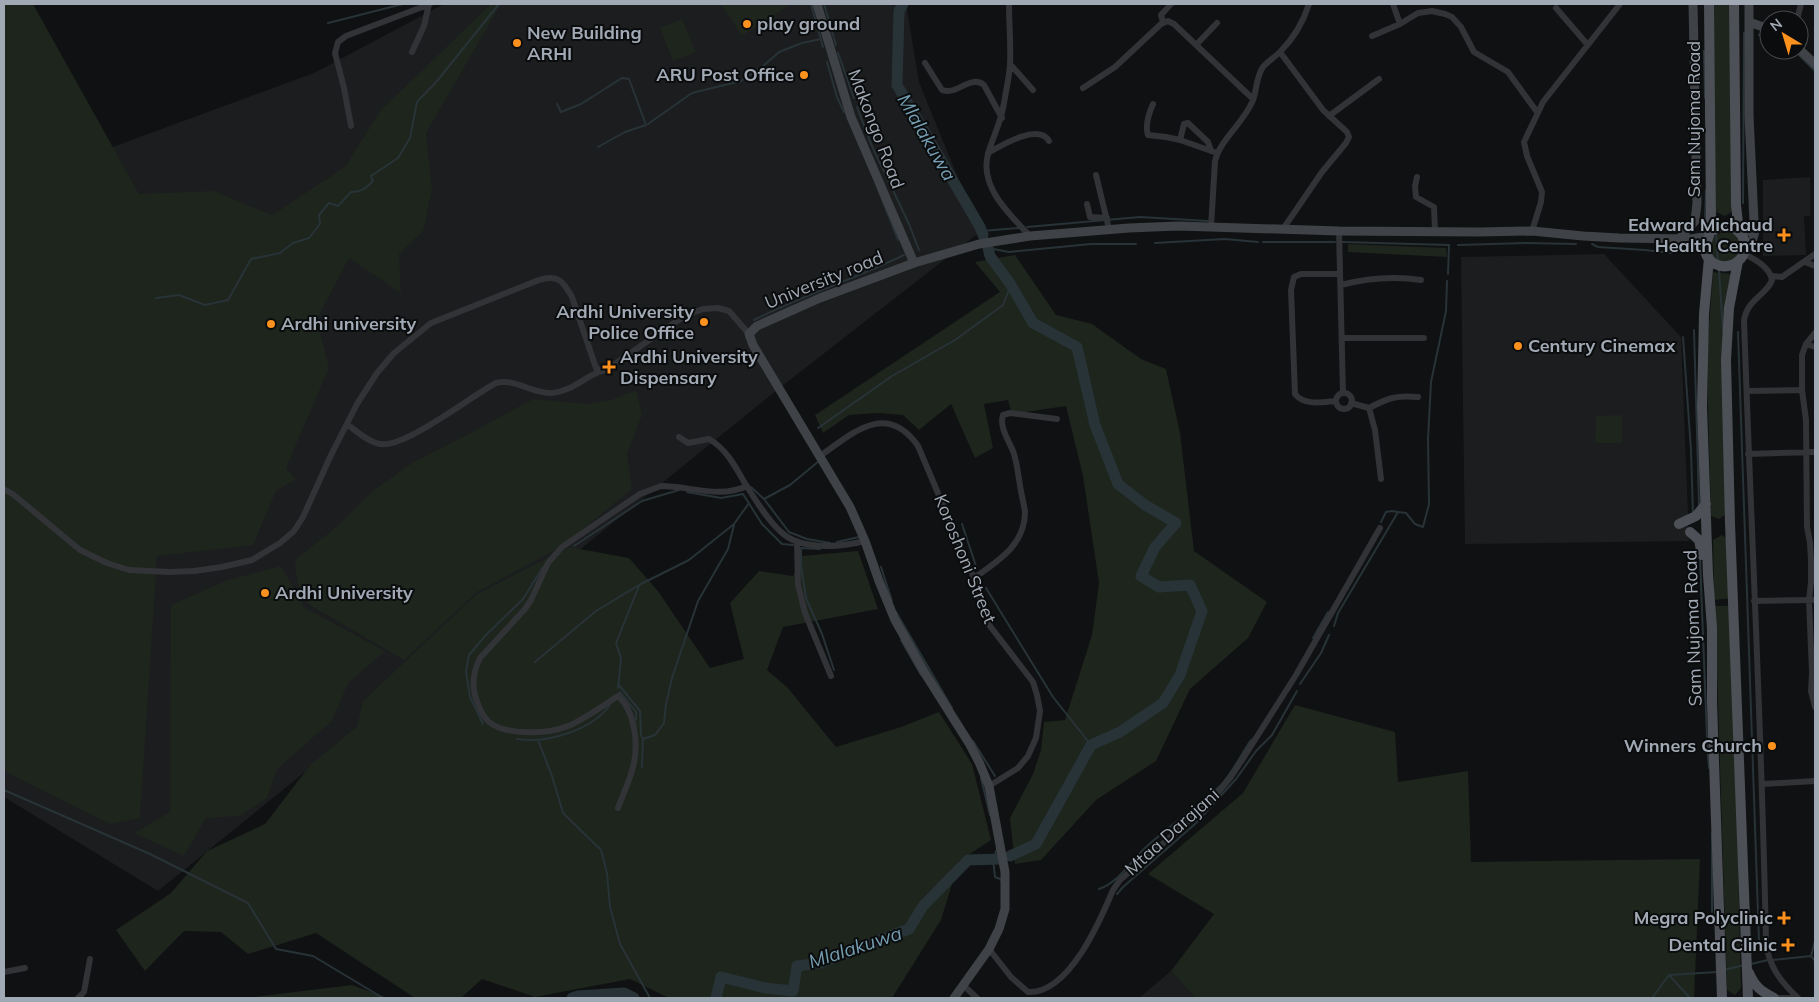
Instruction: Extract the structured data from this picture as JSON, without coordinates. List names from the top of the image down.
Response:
{
  "streets": {
    "main road": ["Sam Nujoma Road"],
    "street": [
      "Makongo Road",
      "University road",
      "Koroshoni Street",
      "Mtaa Darajani"
    ]
  },
  "crossings": [
    ["Sam Nujoma Road", "University road"],
    ["Makongo Road", "University road"]
  ],
  "water": ["Mlalakuwa"],
  "places": {
    "other": [
      "play ground",
      "New Building ARHI",
      "ARU Post Office",
      "Ardhi University Police Office",
      "Ardhi university",
      "Century Cinemax",
      "Ardhi University",
      "Winners Church"
    ],
    "health": [
      "Edward Michaud Health Centre",
      "Ardhi University Dispensary",
      "Megra Polyclinic",
      "Dental Clinic"
    ]
  },
  "north": "top left"
}
